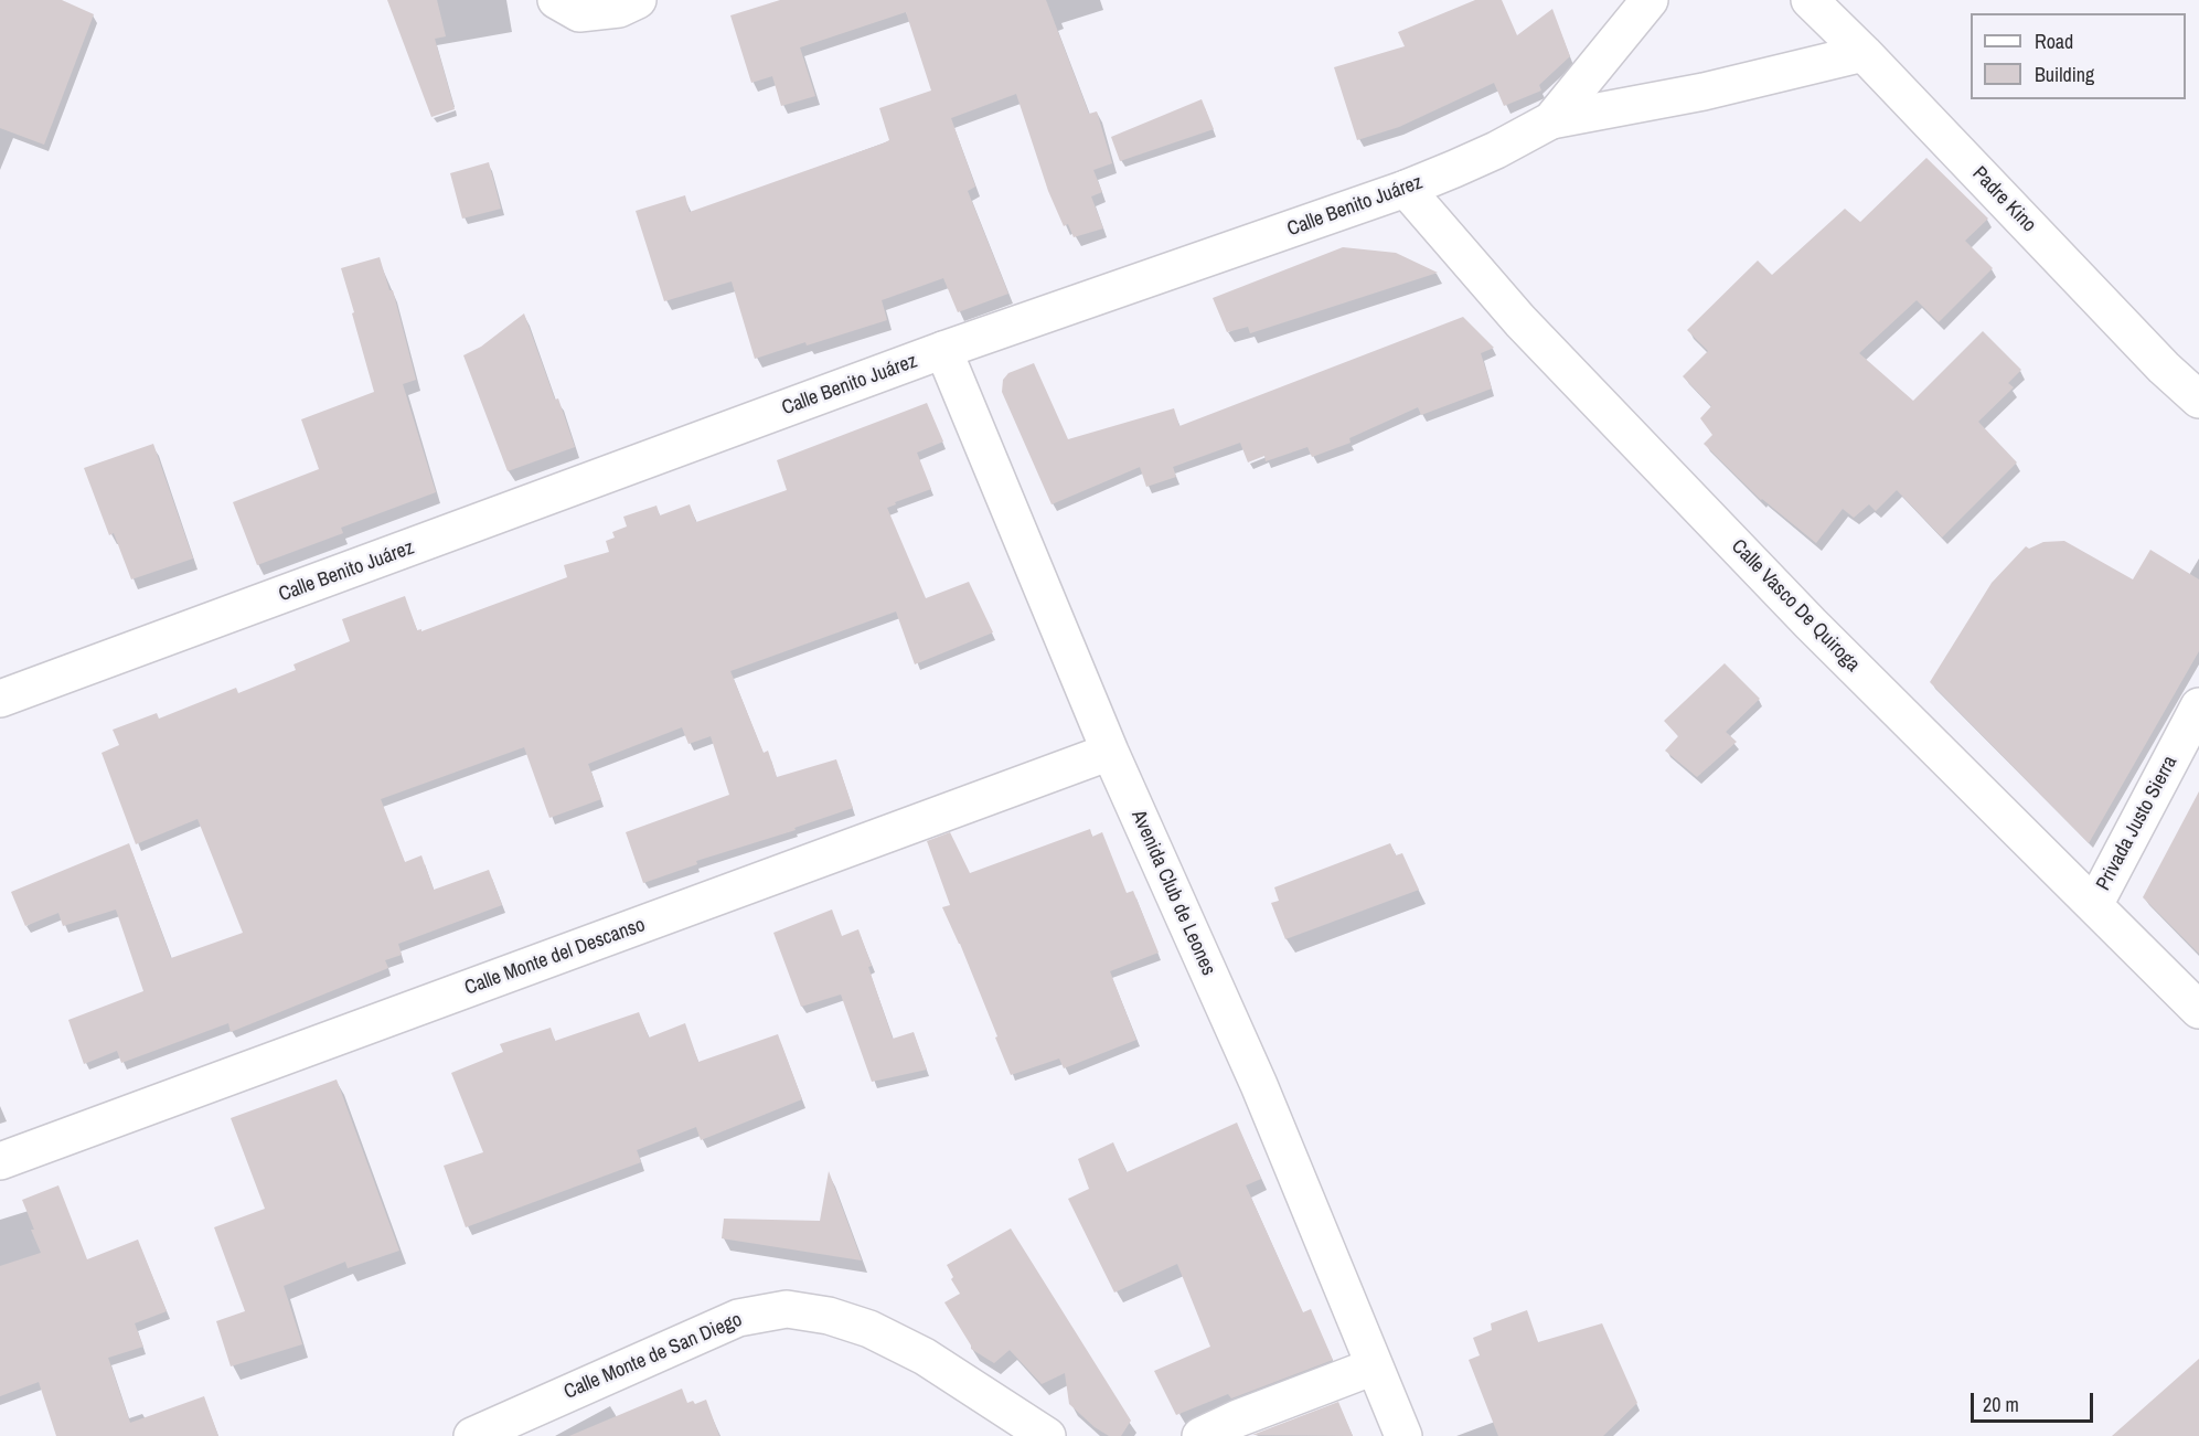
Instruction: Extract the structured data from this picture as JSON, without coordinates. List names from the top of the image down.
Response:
{
  "streets": {
    "street": [
      "Padre Kino",
      "Calle Benito Juárez",
      "Calle Vasco De Quiroga",
      "Privada Justo Sierra",
      "Avenida Club de Leones",
      "Calle Monte del Descanso",
      "Calle Monte de San Diego"
    ]
  },
  "crossings": [
    ["Calle Benito Juárez", "Calle Vasco De Quiroga"],
    ["Calle Benito Juárez", "Avenida Club de Leones"],
    ["Calle Vasco De Quiroga", "Privada Justo Sierra"],
    ["Avenida Club de Leones", "Calle Monte del Descanso"]
  ],
  "legend": ["Road", "Building"],
  "scale_bar": "20 m"
}
